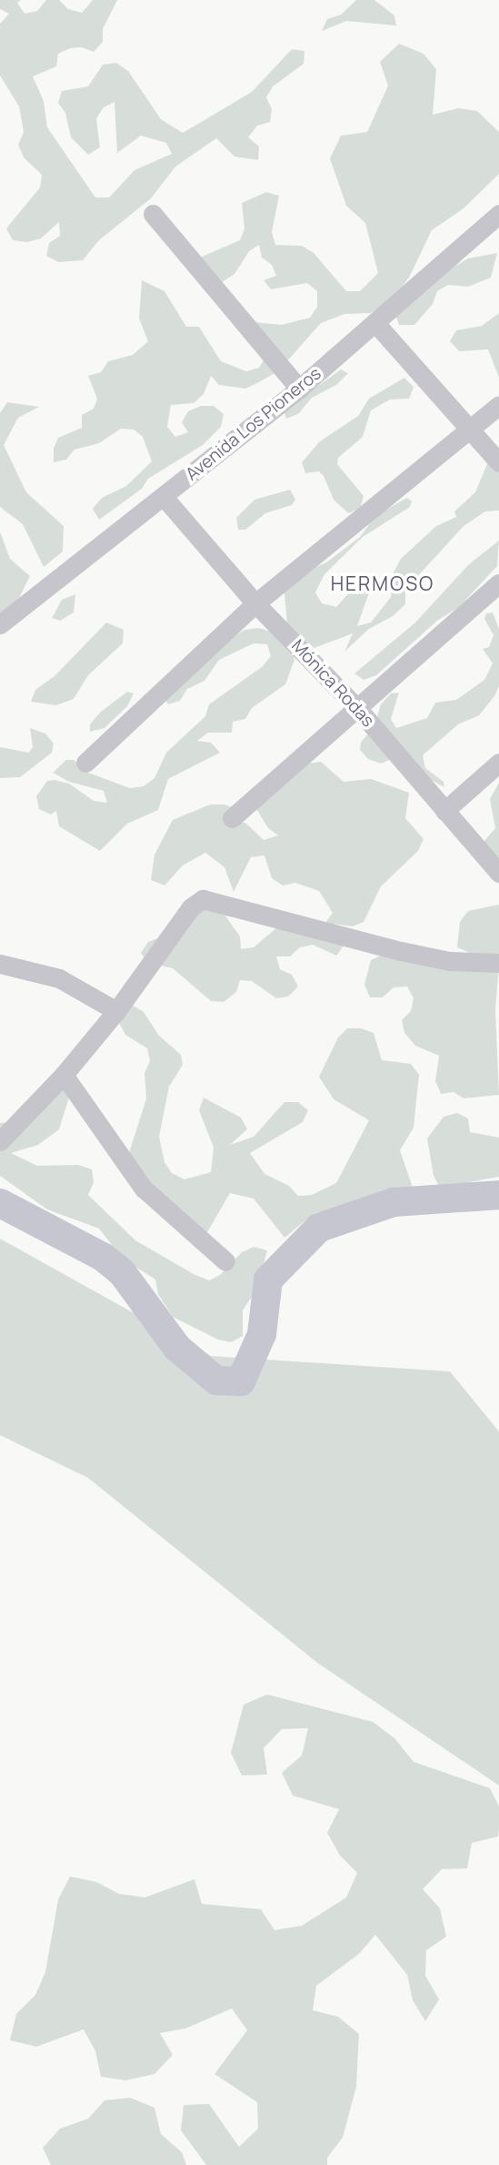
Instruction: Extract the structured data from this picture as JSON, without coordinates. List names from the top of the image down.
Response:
{
  "streets": {
    "street": ["Avenida Los Pioneros", "Mónica Rodas"]
  },
  "crossings": [
    ["Avenida Los Pioneros", "Mónica Rodas"]
  ],
  "districts": ["HERMOSO"]
}
